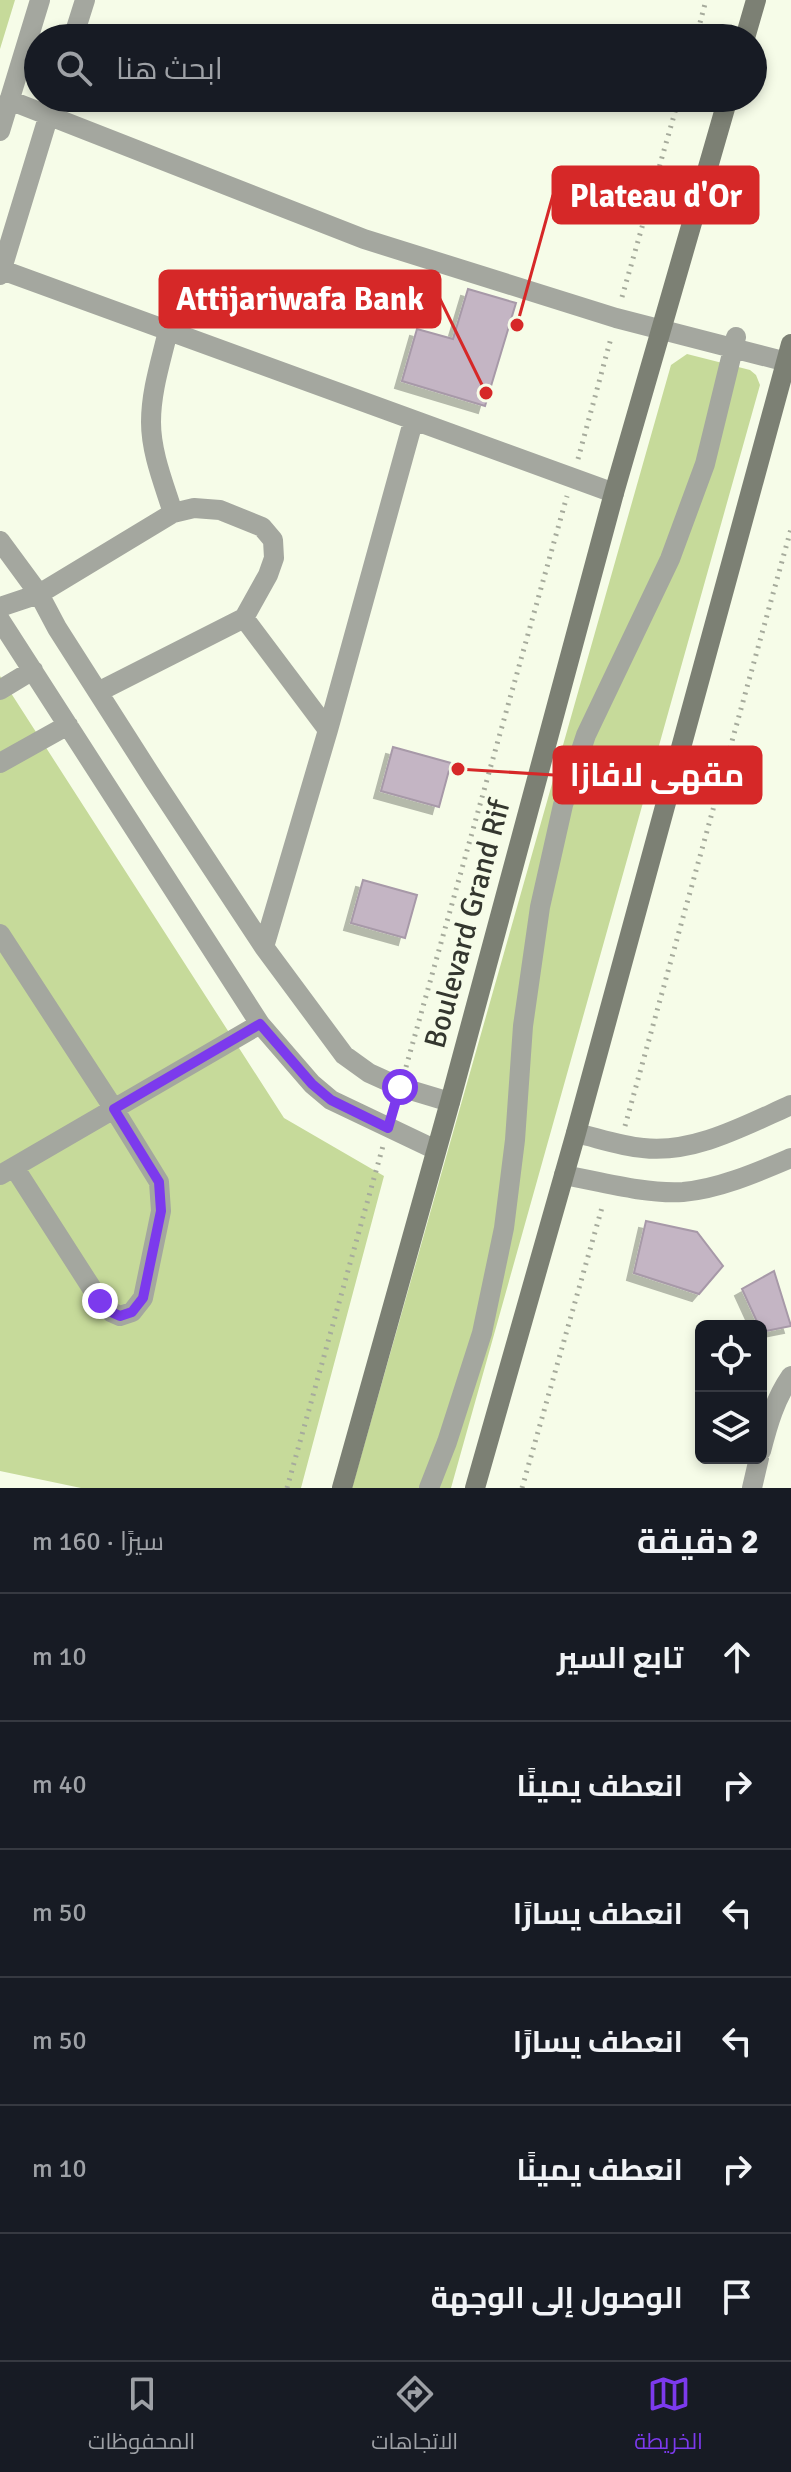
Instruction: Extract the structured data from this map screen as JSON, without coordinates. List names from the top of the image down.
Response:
{
  "streets": {
    "street": ["Boulevard Grand Rif"]
  },
  "places": ["Plateau d'Or", "Attijariwafa Bank", "مقهى لافازا"],
  "page": {
    "search": "ابحث هنا",
    "heading": ["2 دقيقة", "سيرًا · 160 m"],
    "list": [
      ["تابع السير", "10 m"],
      ["انعطف يمينًا", "40 m"],
      ["انعطف يسارًا", "50 m"],
      ["انعطف يسارًا", "50 m"],
      ["انعطف يمينًا", "10 m"],
      "الوصول إلى الوجهة"
    ],
    "nav": ["الخريطة", "الاتجاهات", "المحفوظات"]
  }
}
